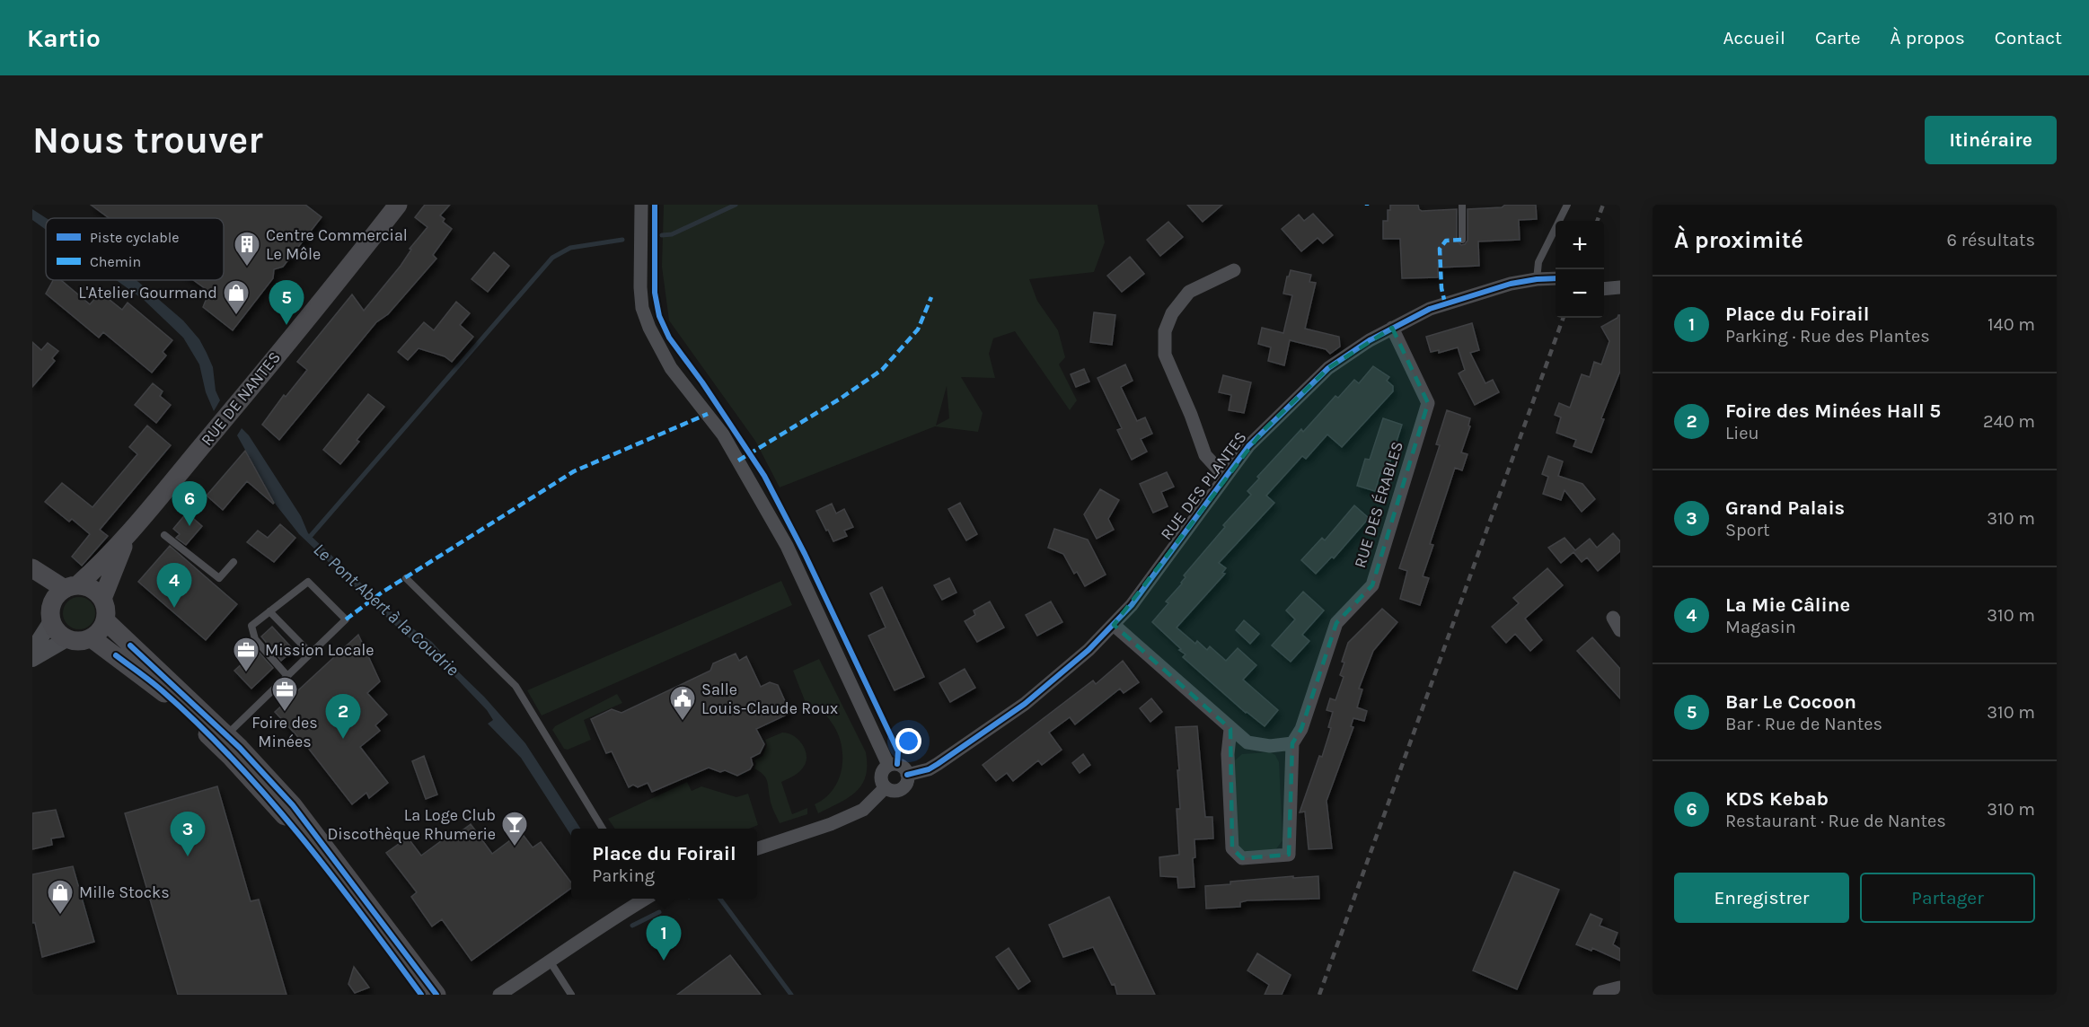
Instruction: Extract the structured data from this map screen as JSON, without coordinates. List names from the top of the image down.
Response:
{
  "streets": {
    "main road": ["RUE DE NANTES"],
    "street": ["RUE DES PLANTES", "RUE DES ÉRABLES"]
  },
  "crossings": [
    ["RUE DES PLANTES", "RUE DES ÉRABLES"]
  ],
  "water": ["Le Pont Abert à la Coudrie"],
  "places": {
    "building": ["Centre Commercial Le Môle"],
    "shop": ["L'Atelier Gourmand", "Mille Stocks"],
    "office": ["Mission Locale", "Foire des Minées"],
    "public building": ["Salle Louis-Claude Roux"],
    "bar": ["La Loge Club Discothèque Rhumerie"]
  },
  "legend": ["Piste cyclable", "Chemin"],
  "page": {
    "header": "Kartio",
    "nav": [
      "Accueil",
      "Carte",
      "À propos",
      "Contact"
    ],
    "buttons": [
      "Itinéraire",
      ["Enregistrer", "Partager"]
    ],
    "title": "Nous trouver",
    "heading": ["À proximité", "6 résultats"],
    "map_buttons": ["+", "−"],
    "list": [
      {
        "mark": "1",
        "name": "Place du Foirail",
        "note": "Parking · Rue des Plantes",
        "value": "140 m"
      },
      {
        "mark": "2",
        "name": "Foire des Minées Hall 5",
        "note": "Lieu",
        "value": "240 m"
      },
      {
        "mark": "3",
        "name": "Grand Palais",
        "note": "Sport",
        "value": "310 m"
      },
      {
        "mark": "4",
        "name": "La Mie Câline",
        "note": "Magasin",
        "value": "310 m"
      },
      {
        "mark": "5",
        "name": "Bar Le Cocoon",
        "note": "Bar · Rue de Nantes",
        "value": "310 m"
      },
      {
        "mark": "6",
        "name": "KDS Kebab",
        "note": "Restaurant · Rue de Nantes",
        "value": "310 m"
      }
    ],
    "pins": [
      "5",
      "6",
      "4",
      "2",
      "3",
      "1"
    ],
    "popup": ["Place du Foirail", "Parking"]
  }
}
